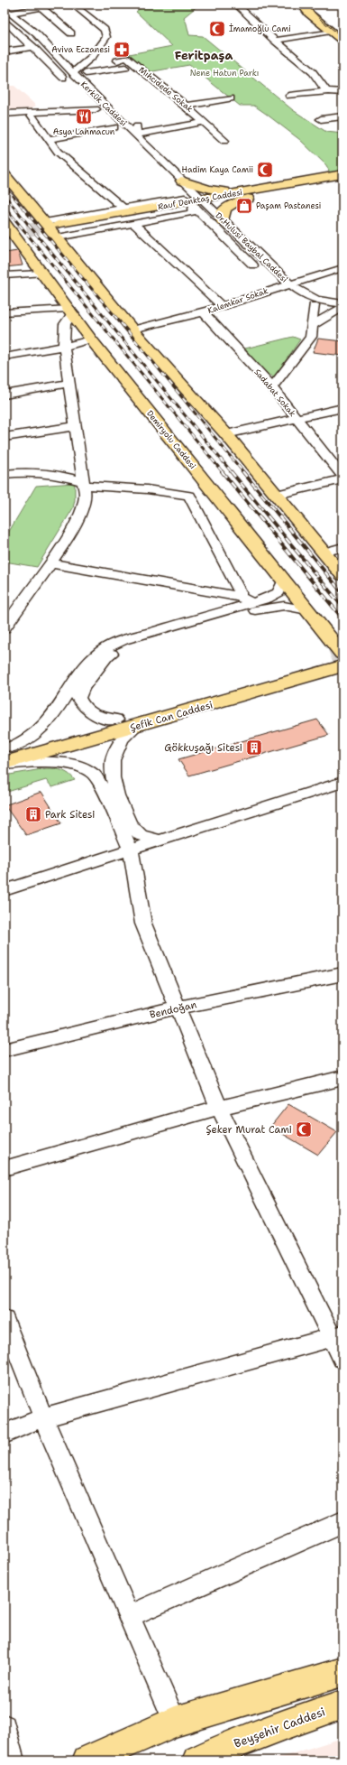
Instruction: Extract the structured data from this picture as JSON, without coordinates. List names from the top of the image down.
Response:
{
  "streets": {
    "main road": [
      "Rauf Denktaş Caddesi",
      "Demiryolu Caddesi",
      "Şefik Can Caddesi",
      "Beyşehir Caddesi"
    ],
    "street": [
      "Mıhcıdede Sokak",
      "Kerkük Caddesi",
      "Dr.Hulusi Baybal Caddesi",
      "Kalemkar Sokak",
      "Sadabat Sokak",
      "Bendoğan"
    ]
  },
  "crossings": [
    ["Kerkük Caddesi", "Rauf Denktaş Caddesi"],
    ["Kerkük Caddesi", "Dr.Hulusi Baybal Caddesi"],
    ["Rauf Denktaş Caddesi", "Dr.Hulusi Baybal Caddesi"],
    ["Dr.Hulusi Baybal Caddesi", "Kalemkar Sokak"],
    ["Kalemkar Sokak", "Sadabat Sokak"],
    ["Demiryolu Caddesi", "Şefik Can Caddesi"]
  ],
  "districts": ["Feritpaşa"],
  "parks": ["Nene Hatun Parkı"],
  "places": {
    "mosque": ["İmamoğlu Cami", "Hadim Kaya Camii", "Şeker Murat Cami"],
    "pharmacy": ["Aviva Eczanesi"],
    "restaurant": ["Asya Lahmacun"],
    "shop": ["Paşam Pastanesi"],
    "building": ["Gökkuşağı Sitesi", "Park Sitesi"]
  }
}
